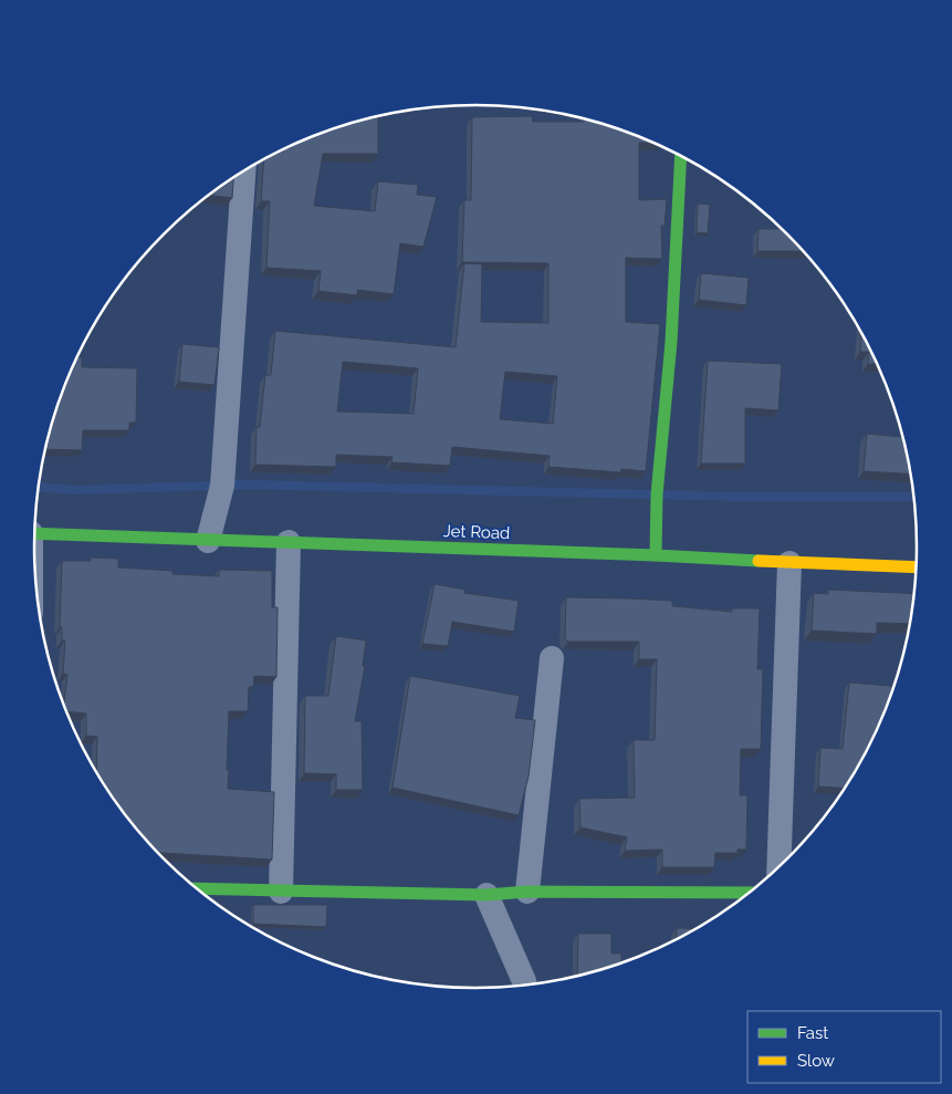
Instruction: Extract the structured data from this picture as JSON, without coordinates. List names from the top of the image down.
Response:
{
  "streets": {
    "street": ["Jet Road"]
  },
  "legend": ["Fast", "Slow"]
}
